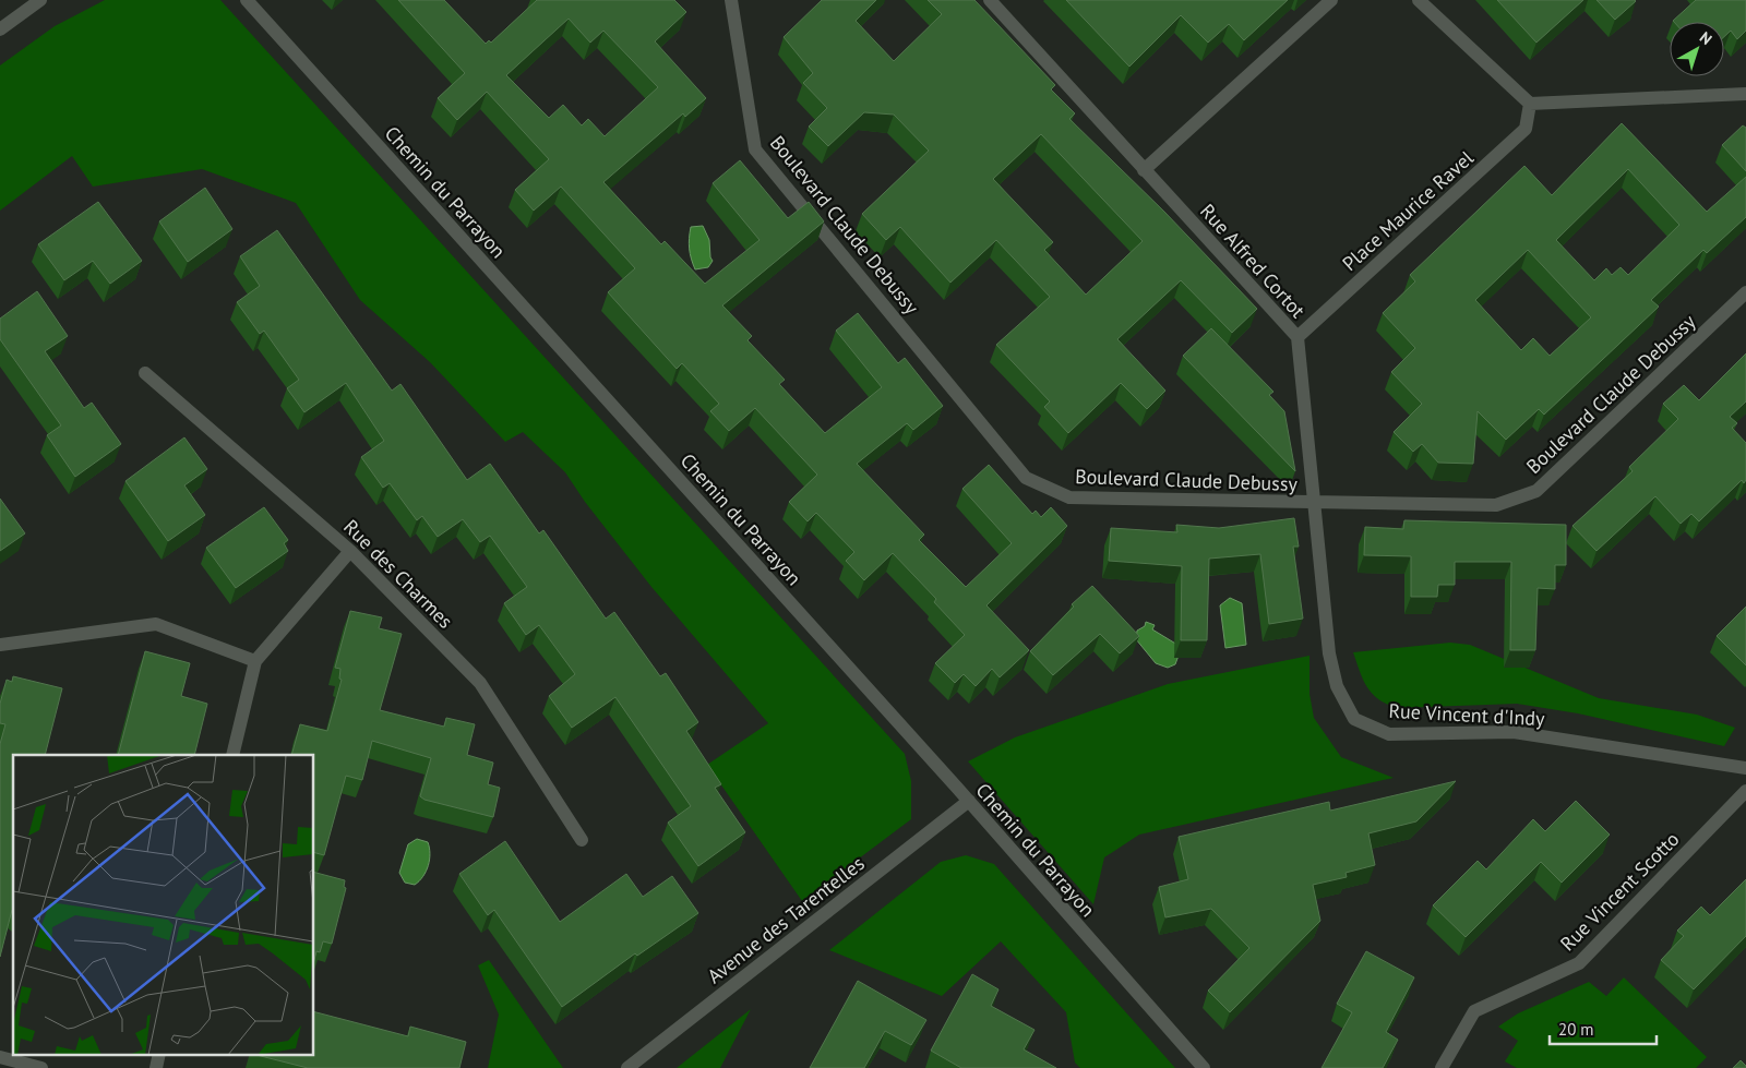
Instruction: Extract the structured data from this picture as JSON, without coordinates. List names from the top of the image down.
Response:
{
  "streets": {
    "street": [
      "Chemin du Parrayon",
      "Place Maurice Ravel",
      "Boulevard Claude Debussy",
      "Rue Alfred Cortot",
      "Rue des Charmes",
      "Rue Vincent d'Indy",
      "Rue Vincent Scotto",
      "Avenue des Tarentelles"
    ]
  },
  "crossings": [
    ["Chemin du Parrayon", "Avenue des Tarentelles"],
    ["Place Maurice Ravel", "Rue Alfred Cortot"],
    ["Boulevard Claude Debussy", "Rue Alfred Cortot"],
    ["Rue Alfred Cortot", "Rue Vincent d'Indy"]
  ],
  "scale_bar": "20 m",
  "north": "top right"
}
